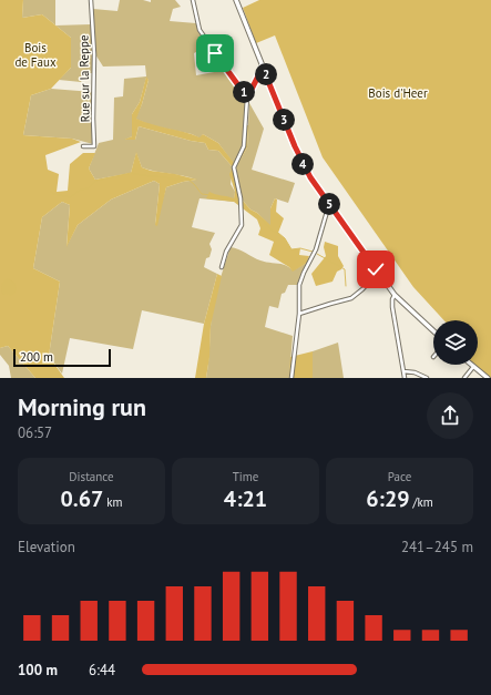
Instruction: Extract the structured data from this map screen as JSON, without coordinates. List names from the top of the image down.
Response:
{
  "streets": {
    "street": ["Rue sur la Reppe"]
  },
  "parks": ["Bois de Faux", "Bois d'Heer"],
  "scale_bar": "200 m",
  "page": {
    "pins": [
      "2",
      "1",
      "3",
      "4",
      "5"
    ],
    "scale": "200 m",
    "heading": ["Morning run", "06:57"],
    "stats": [
      ["Distance", "0.67 km"],
      ["Time", "4:21"],
      ["Pace", "6:29 /km"]
    ],
    "chart": ["Elevation", "241–245 m"],
    "list": [
      {
        "name": "100 m",
        "note": "6:44"
      }
    ]
  }
}
